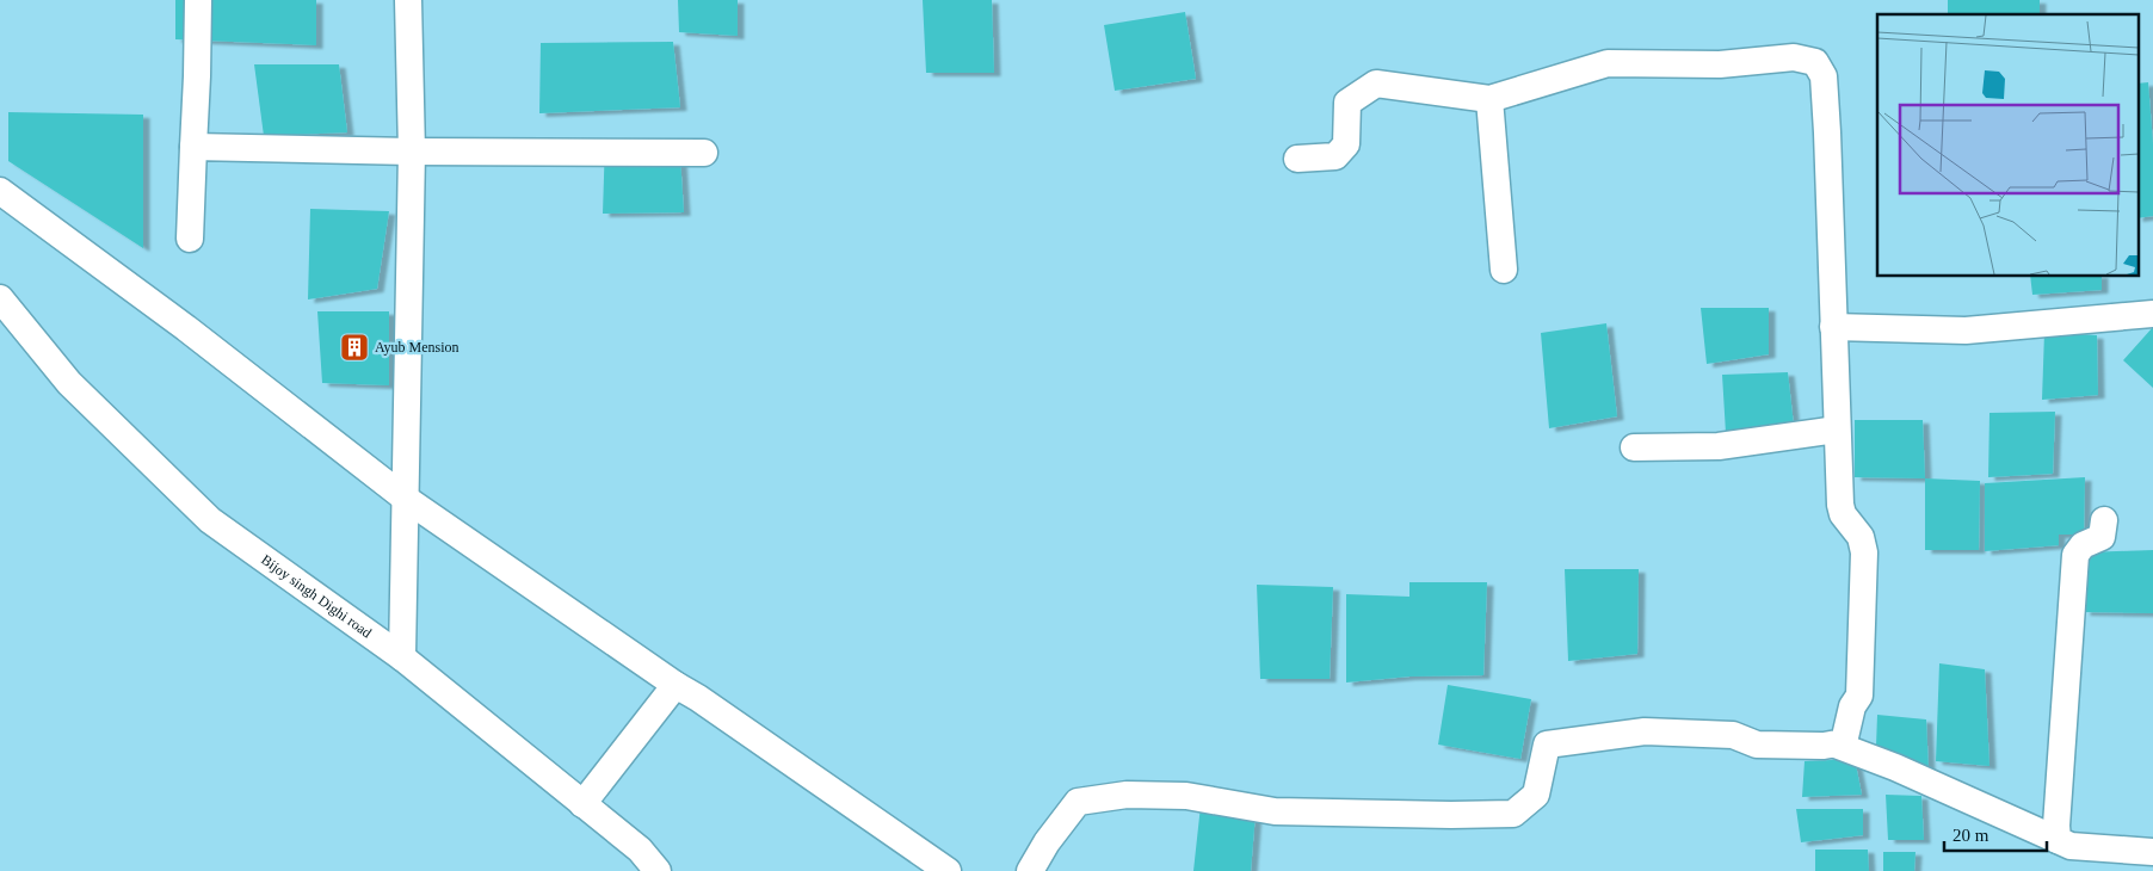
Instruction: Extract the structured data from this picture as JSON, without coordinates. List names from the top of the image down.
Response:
{
  "streets": {
    "street": ["Bijoy singh Dighi road"]
  },
  "places": {
    "building": ["Ayub Mension"]
  },
  "scale_bar": "20 m"
}
